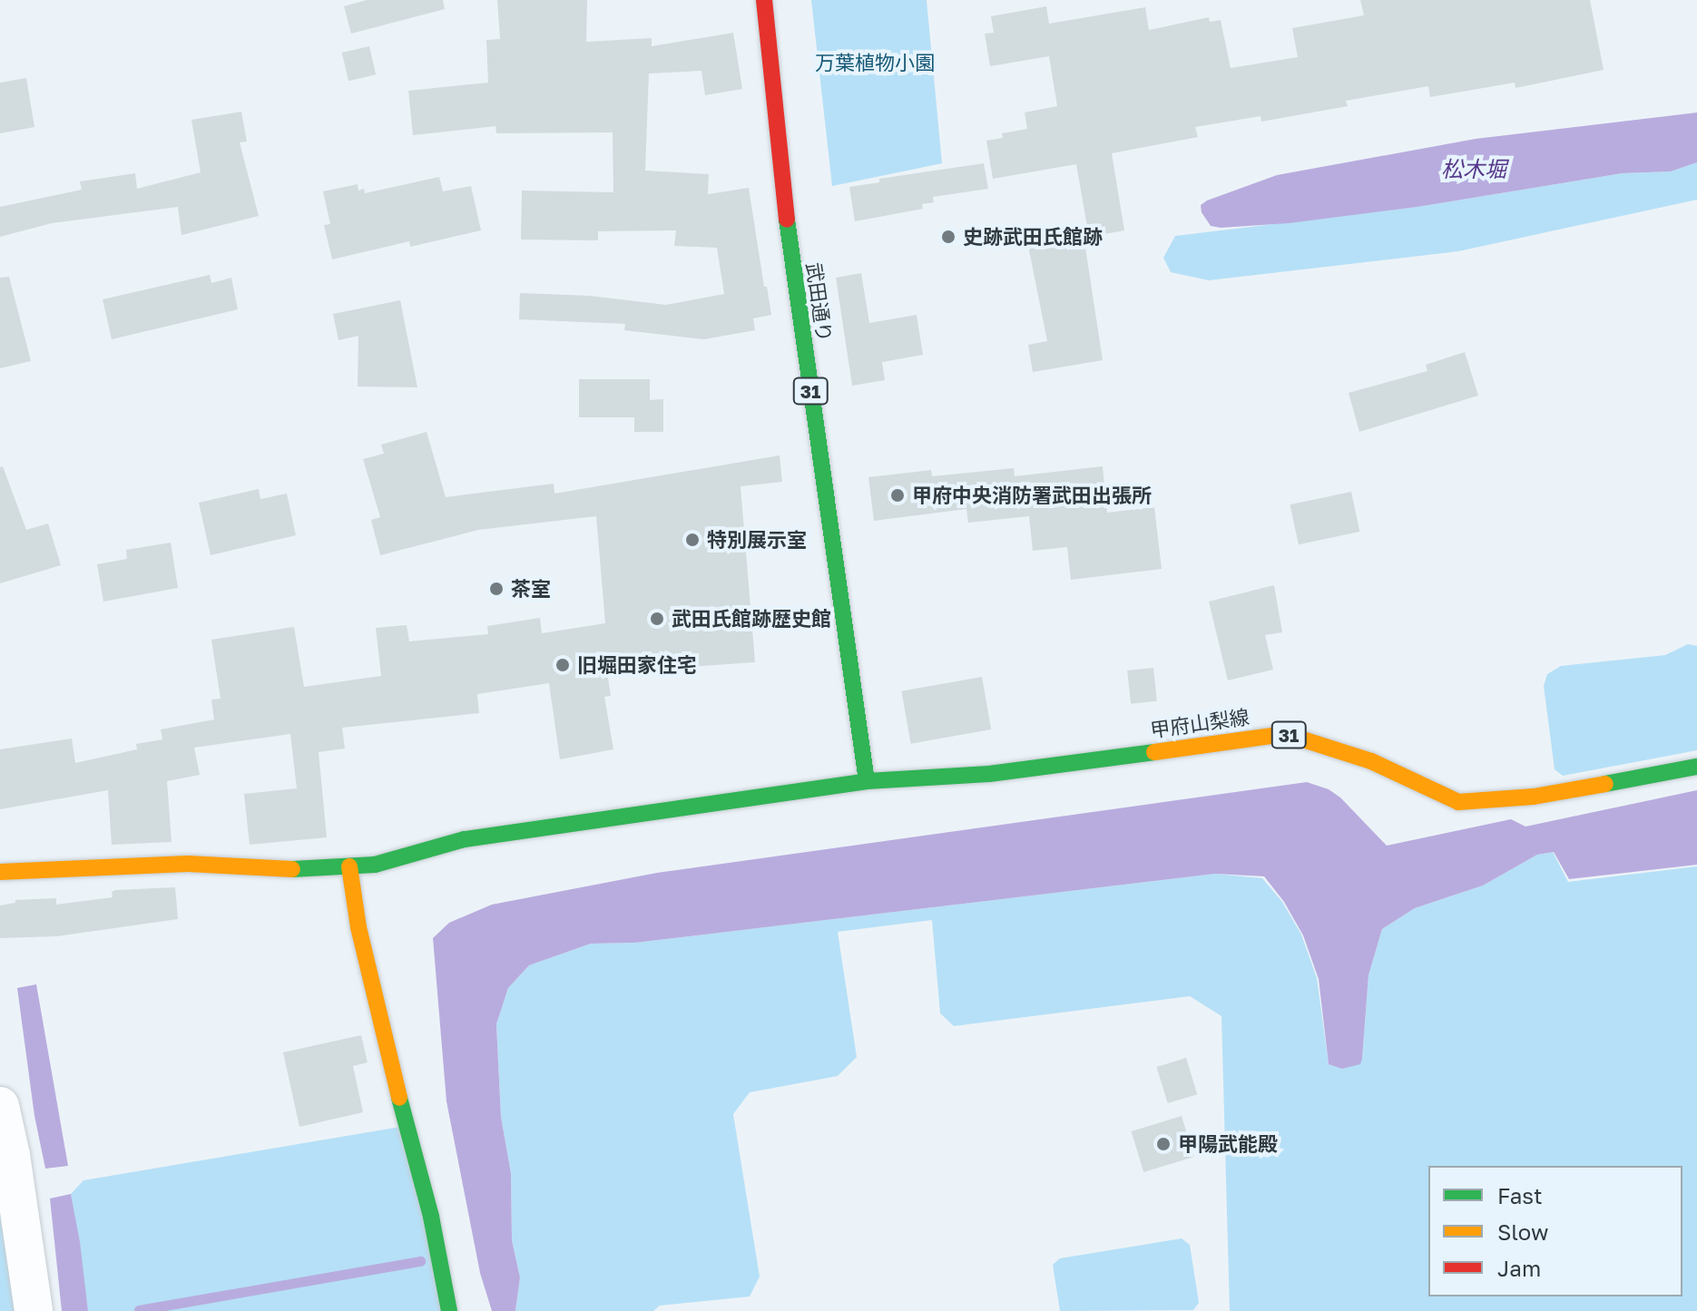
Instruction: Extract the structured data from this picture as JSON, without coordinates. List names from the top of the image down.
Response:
{
  "streets": {
    "main road": ["武田通り", "31", "甲府山梨線"]
  },
  "crossings": [
    ["武田通り", "甲府山梨線"]
  ],
  "water": ["松木堀"],
  "parks": ["万葉植物小園"],
  "places": [
    "史跡武田氏館跡",
    "甲府中央消防署武田出張所",
    "特別展示室",
    "茶室",
    "武田氏館跡歴史館",
    "旧堀田家住宅",
    "甲陽武能殿"
  ],
  "legend": ["Fast", "Slow", "Jam"]
}
